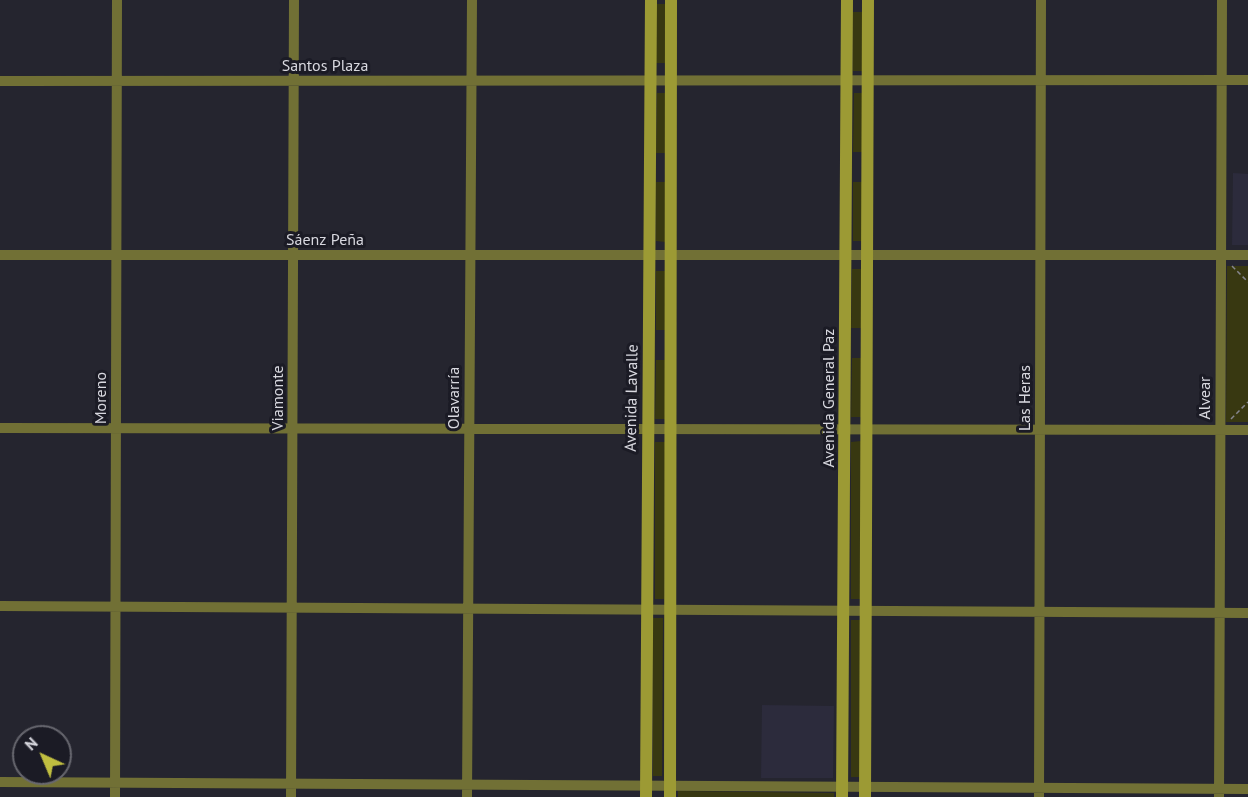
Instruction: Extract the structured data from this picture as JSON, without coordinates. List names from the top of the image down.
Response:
{
  "streets": {
    "street": [
      "Santos Plaza",
      "Sáenz Peña",
      "Moreno",
      "Viamonte",
      "Olavarría",
      "Avenida Lavalle",
      "Avenida General Paz",
      "Las Heras",
      "Alvear"
    ]
  },
  "crossings": [
    ["Santos Plaza", "Moreno"],
    ["Santos Plaza", "Viamonte"],
    ["Santos Plaza", "Olavarría"],
    ["Santos Plaza", "Avenida Lavalle"],
    ["Santos Plaza", "Avenida General Paz"],
    ["Santos Plaza", "Las Heras"],
    ["Santos Plaza", "Alvear"],
    ["Sáenz Peña", "Moreno"],
    ["Sáenz Peña", "Viamonte"],
    ["Sáenz Peña", "Olavarría"],
    ["Sáenz Peña", "Avenida Lavalle"],
    ["Sáenz Peña", "Avenida General Paz"],
    ["Sáenz Peña", "Las Heras"],
    ["Sáenz Peña", "Alvear"]
  ],
  "north": "top left"
}
